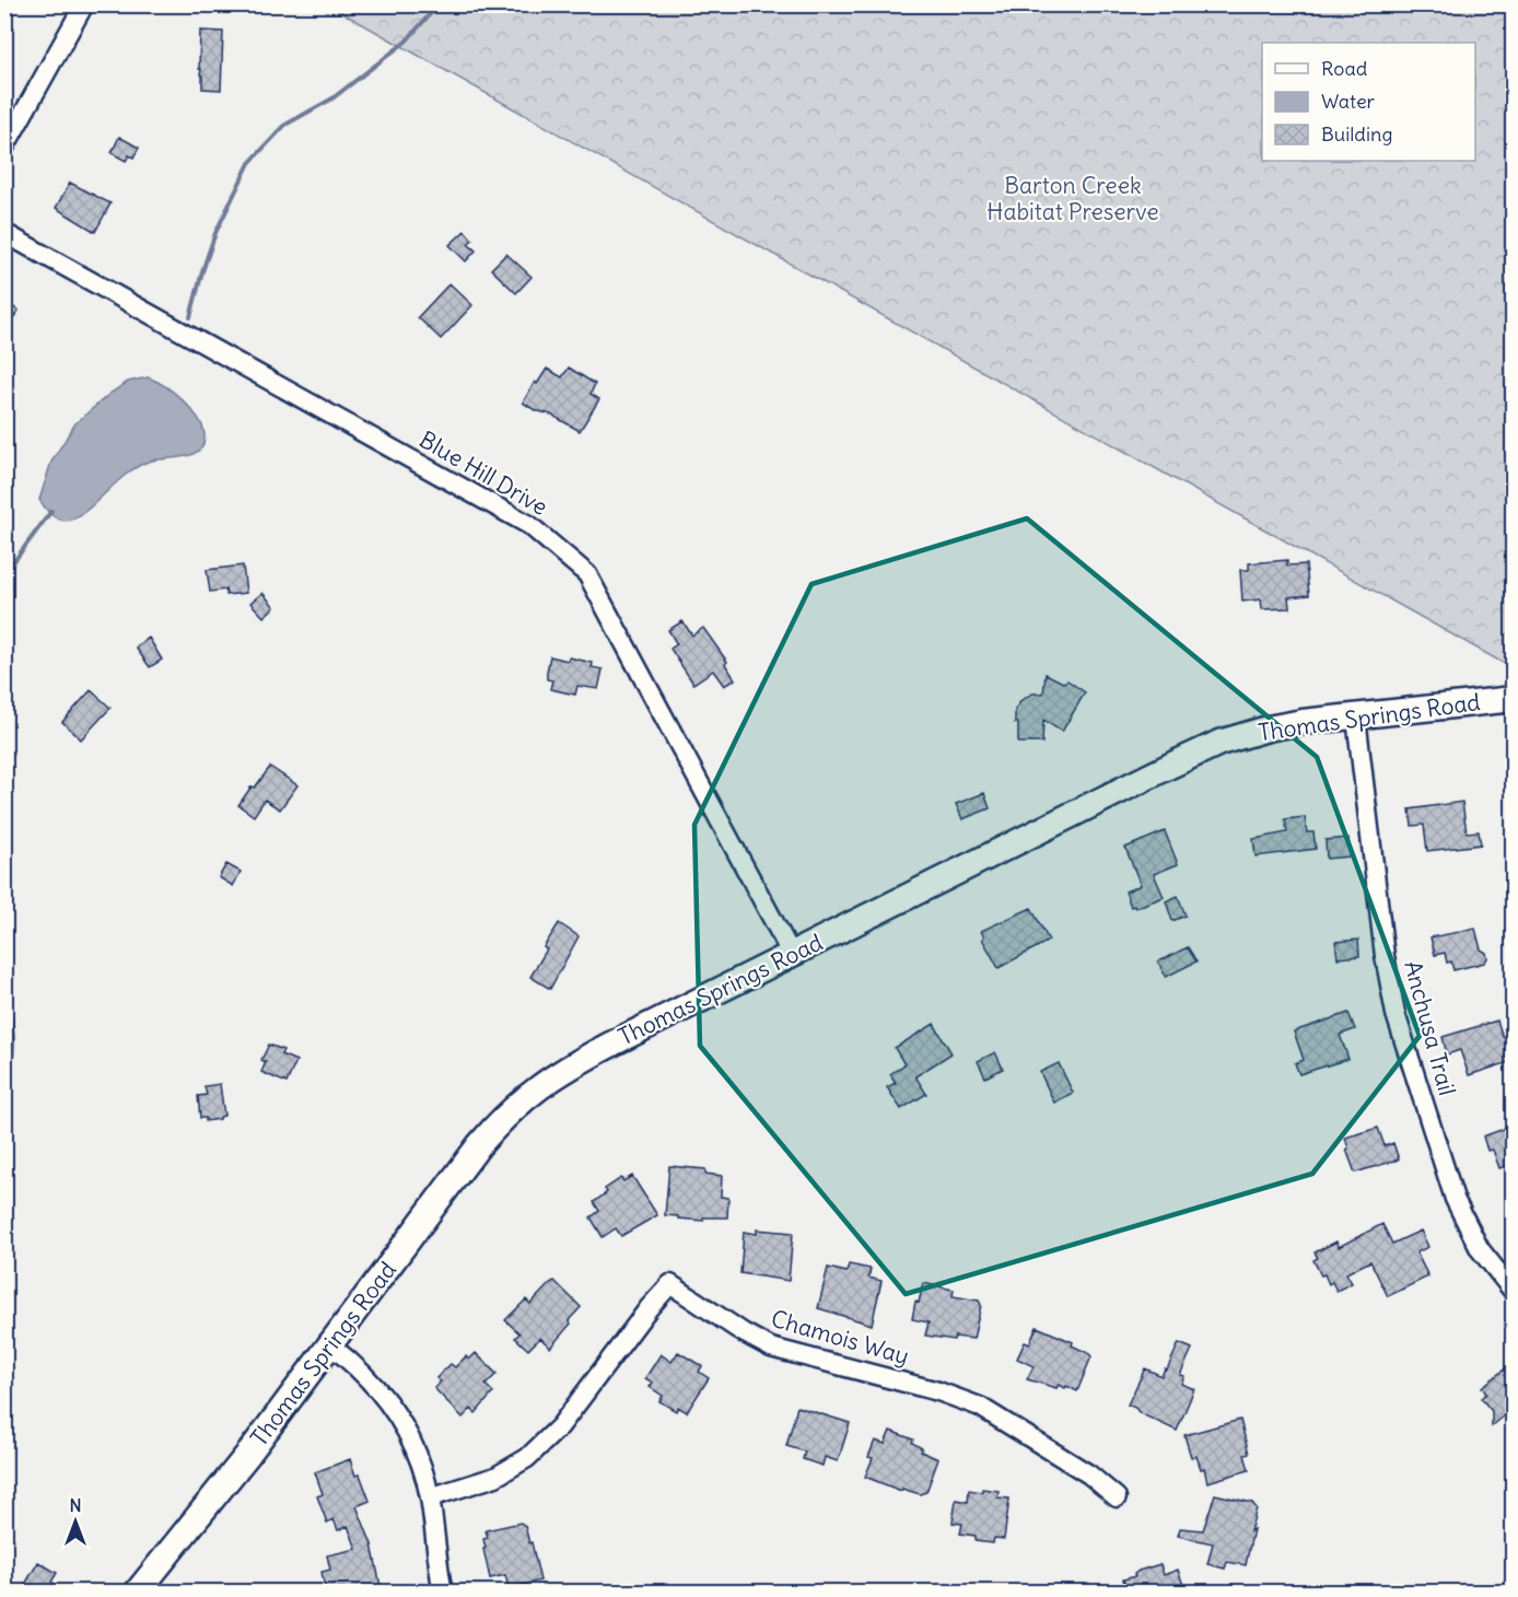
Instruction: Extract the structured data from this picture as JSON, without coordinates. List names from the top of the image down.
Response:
{
  "streets": {
    "street": [
      "Blue Hill Drive",
      "Thomas Springs Road",
      "Anchusa Trail",
      "Chamois Way"
    ]
  },
  "crossings": [
    ["Blue Hill Drive", "Thomas Springs Road"],
    ["Thomas Springs Road", "Anchusa Trail"]
  ],
  "parks": ["Barton Creek Habitat Preserve"],
  "legend": ["Road", "Water", "Building"],
  "north": "top"
}
